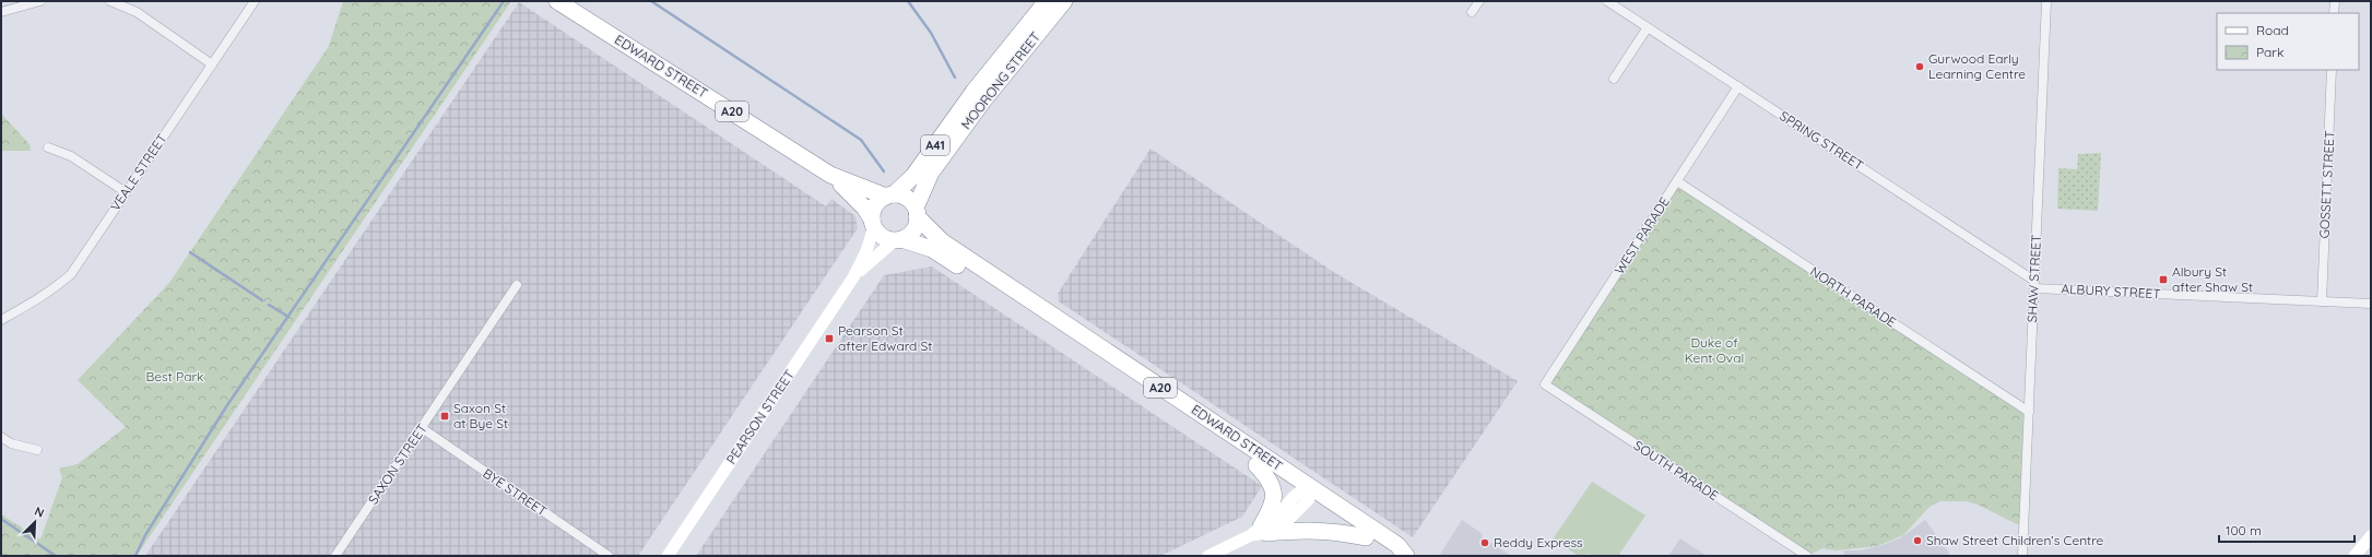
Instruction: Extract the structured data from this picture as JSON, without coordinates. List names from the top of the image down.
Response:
{
  "streets": {
    "highway": [
      "EDWARD STREET",
      "MOORONG STREET",
      "A20",
      "A41"
    ],
    "main road": ["PEARSON STREET"],
    "street": [
      "SPRING STREET",
      "VEALE STREET",
      "GOSSETT STREET",
      "WEST PARADE",
      "SHAW STREET",
      "ALBURY STREET",
      "NORTH PARADE",
      "SAXON STREET",
      "SOUTH PARADE",
      "BYE STREET"
    ]
  },
  "crossings": [
    ["EDWARD STREET", "MOORONG STREET"],
    ["EDWARD STREET", "A20"],
    ["EDWARD STREET", "A41"],
    ["EDWARD STREET", "PEARSON STREET"],
    ["MOORONG STREET", "A20"],
    ["MOORONG STREET", "A41"],
    ["MOORONG STREET", "PEARSON STREET"],
    ["A20", "A41"],
    ["A20", "PEARSON STREET"],
    ["SPRING STREET", "WEST PARADE"],
    ["SPRING STREET", "SHAW STREET"],
    ["SPRING STREET", "ALBURY STREET"],
    ["A41", "PEARSON STREET"],
    ["GOSSETT STREET", "ALBURY STREET"],
    ["WEST PARADE", "NORTH PARADE"],
    ["WEST PARADE", "SOUTH PARADE"],
    ["SHAW STREET", "ALBURY STREET"],
    ["SHAW STREET", "NORTH PARADE"],
    ["SAXON STREET", "BYE STREET"]
  ],
  "parks": ["Duke of Kent Oval", "Best Park"],
  "places": {
    "other": ["Gurwood Early Learning Centre", "Shaw Street Children’s Centre", "Reddy Express"],
    "transit": ["Albury St after Shaw St", "Pearson St after Edward St", "Saxon St at Bye St"]
  },
  "legend": ["Road", "Park"],
  "scale_bar": "100 m",
  "north": "top right"
}
